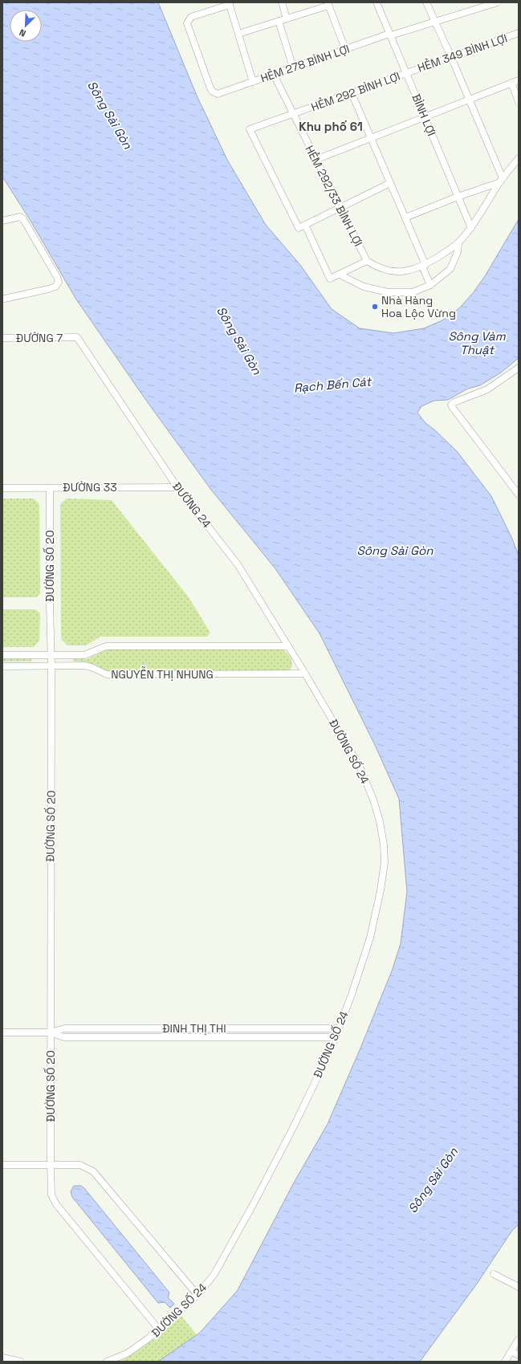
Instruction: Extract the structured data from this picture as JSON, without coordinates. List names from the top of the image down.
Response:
{
  "streets": {
    "street": [
      "HẺM 349 BÌNH LỢI",
      "HẺM 278 BÌNH LỢI",
      "HẺM 292 BÌNH LỢI",
      "BÌNH LỢI",
      "HẺM 292/33 BÌNH LỢI",
      "ĐƯỜNG 7",
      "ĐƯỜNG 33",
      "ĐƯỜNG 24",
      "ĐƯỜNG SỐ 20",
      "NGUYỄN THỊ NHUNG",
      "ĐƯỜNG SỐ 24",
      "ĐINH THỊ THI"
    ]
  },
  "crossings": [
    ["HẺM 349 BÌNH LỢI", "HẺM 292 BÌNH LỢI"],
    ["HẺM 349 BÌNH LỢI", "BÌNH LỢI"],
    ["HẺM 278 BÌNH LỢI", "BÌNH LỢI"],
    ["HẺM 278 BÌNH LỢI", "HẺM 292/33 BÌNH LỢI"],
    ["HẺM 292 BÌNH LỢI", "BÌNH LỢI"],
    ["HẺM 292 BÌNH LỢI", "HẺM 292/33 BÌNH LỢI"],
    ["ĐƯỜNG 7", "ĐƯỜNG 24"],
    ["ĐƯỜNG 33", "ĐƯỜNG 24"],
    ["ĐƯỜNG 33", "ĐƯỜNG SỐ 20"],
    ["ĐƯỜNG 24", "NGUYỄN THỊ NHUNG"],
    ["ĐƯỜNG 24", "ĐƯỜNG SỐ 24"],
    ["ĐƯỜNG SỐ 20", "NGUYỄN THỊ NHUNG"],
    ["ĐƯỜNG SỐ 20", "ĐƯỜNG SỐ 24"],
    ["ĐƯỜNG SỐ 20", "ĐINH THỊ THI"],
    ["NGUYỄN THỊ NHUNG", "ĐƯỜNG SỐ 24"],
    ["ĐƯỜNG SỐ 24", "ĐINH THỊ THI"]
  ],
  "districts": ["Khu phố 61"],
  "water": ["Sông Sài Gòn", "Sông Vàm Thuật", "Rạch Bến Cát"],
  "places": ["Nhà Hàng Hoa Lộc Vừng"],
  "north": "bottom left"
}
